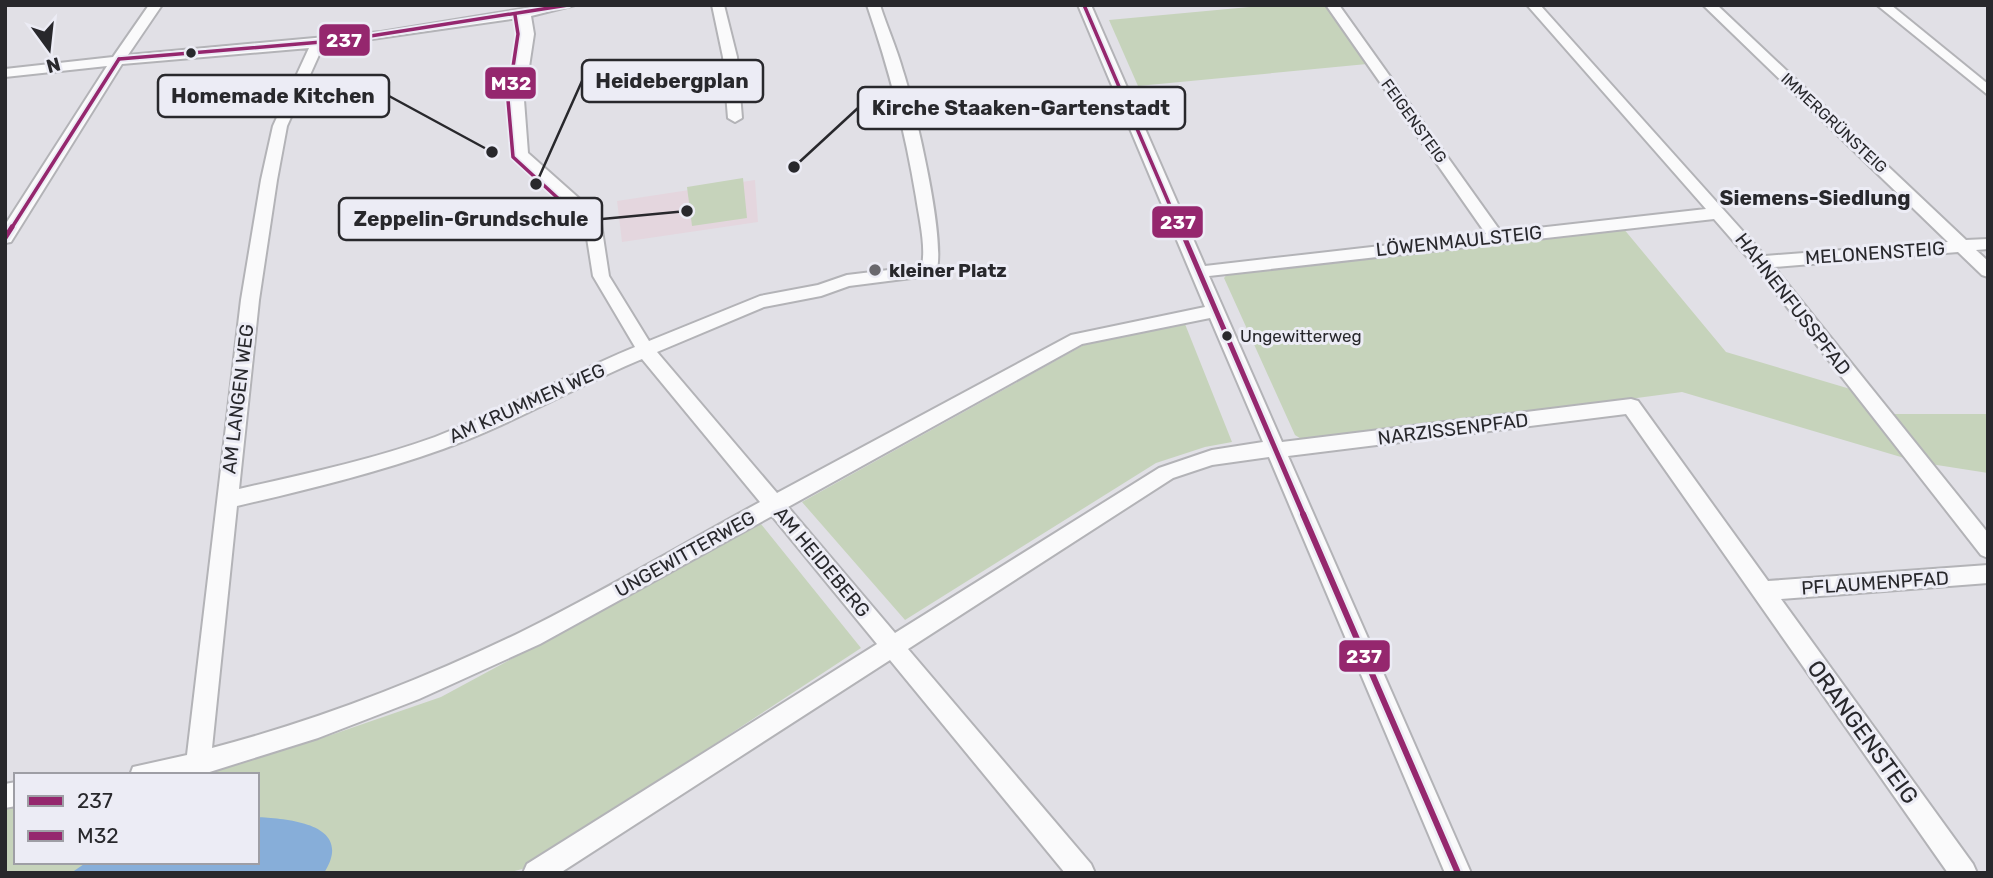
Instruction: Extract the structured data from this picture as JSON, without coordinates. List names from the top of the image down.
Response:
{
  "streets": {
    "street": [
      "FEIGENSTEIG",
      "IMMERGRÜNSTEIG",
      "LÖWENMAULSTEIG",
      "MELONENSTEIG",
      "HAHNENFUSSPFAD",
      "AM LANGEN WEG",
      "AM KRUMMEN WEG",
      "NARZISSENPFAD",
      "UNGEWITTERWEG",
      "AM HEIDEBERG",
      "PFLAUMENPFAD",
      "ORANGENSTEIG"
    ]
  },
  "crossings": [
    ["FEIGENSTEIG", "LÖWENMAULSTEIG"],
    ["IMMERGRÜNSTEIG", "MELONENSTEIG"],
    ["LÖWENMAULSTEIG", "HAHNENFUSSPFAD"],
    ["MELONENSTEIG", "HAHNENFUSSPFAD"],
    ["AM LANGEN WEG", "AM KRUMMEN WEG"],
    ["AM LANGEN WEG", "UNGEWITTERWEG"],
    ["AM KRUMMEN WEG", "AM HEIDEBERG"],
    ["NARZISSENPFAD", "PFLAUMENPFAD"],
    ["NARZISSENPFAD", "ORANGENSTEIG"],
    ["UNGEWITTERWEG", "AM HEIDEBERG"],
    ["PFLAUMENPFAD", "ORANGENSTEIG"]
  ],
  "districts": ["Siemens-Siedlung"],
  "places": [
    "Homemade Kitchen",
    "Kirche Staaken-Gartenstadt",
    "Heidebergplan",
    "Zeppelin-Grundschule",
    "kleiner Platz",
    "Ungewitterweg"
  ],
  "lines": ["transit line 237", "transit line M32"],
  "legend": ["237", "M32"],
  "north": "bottom"
}
